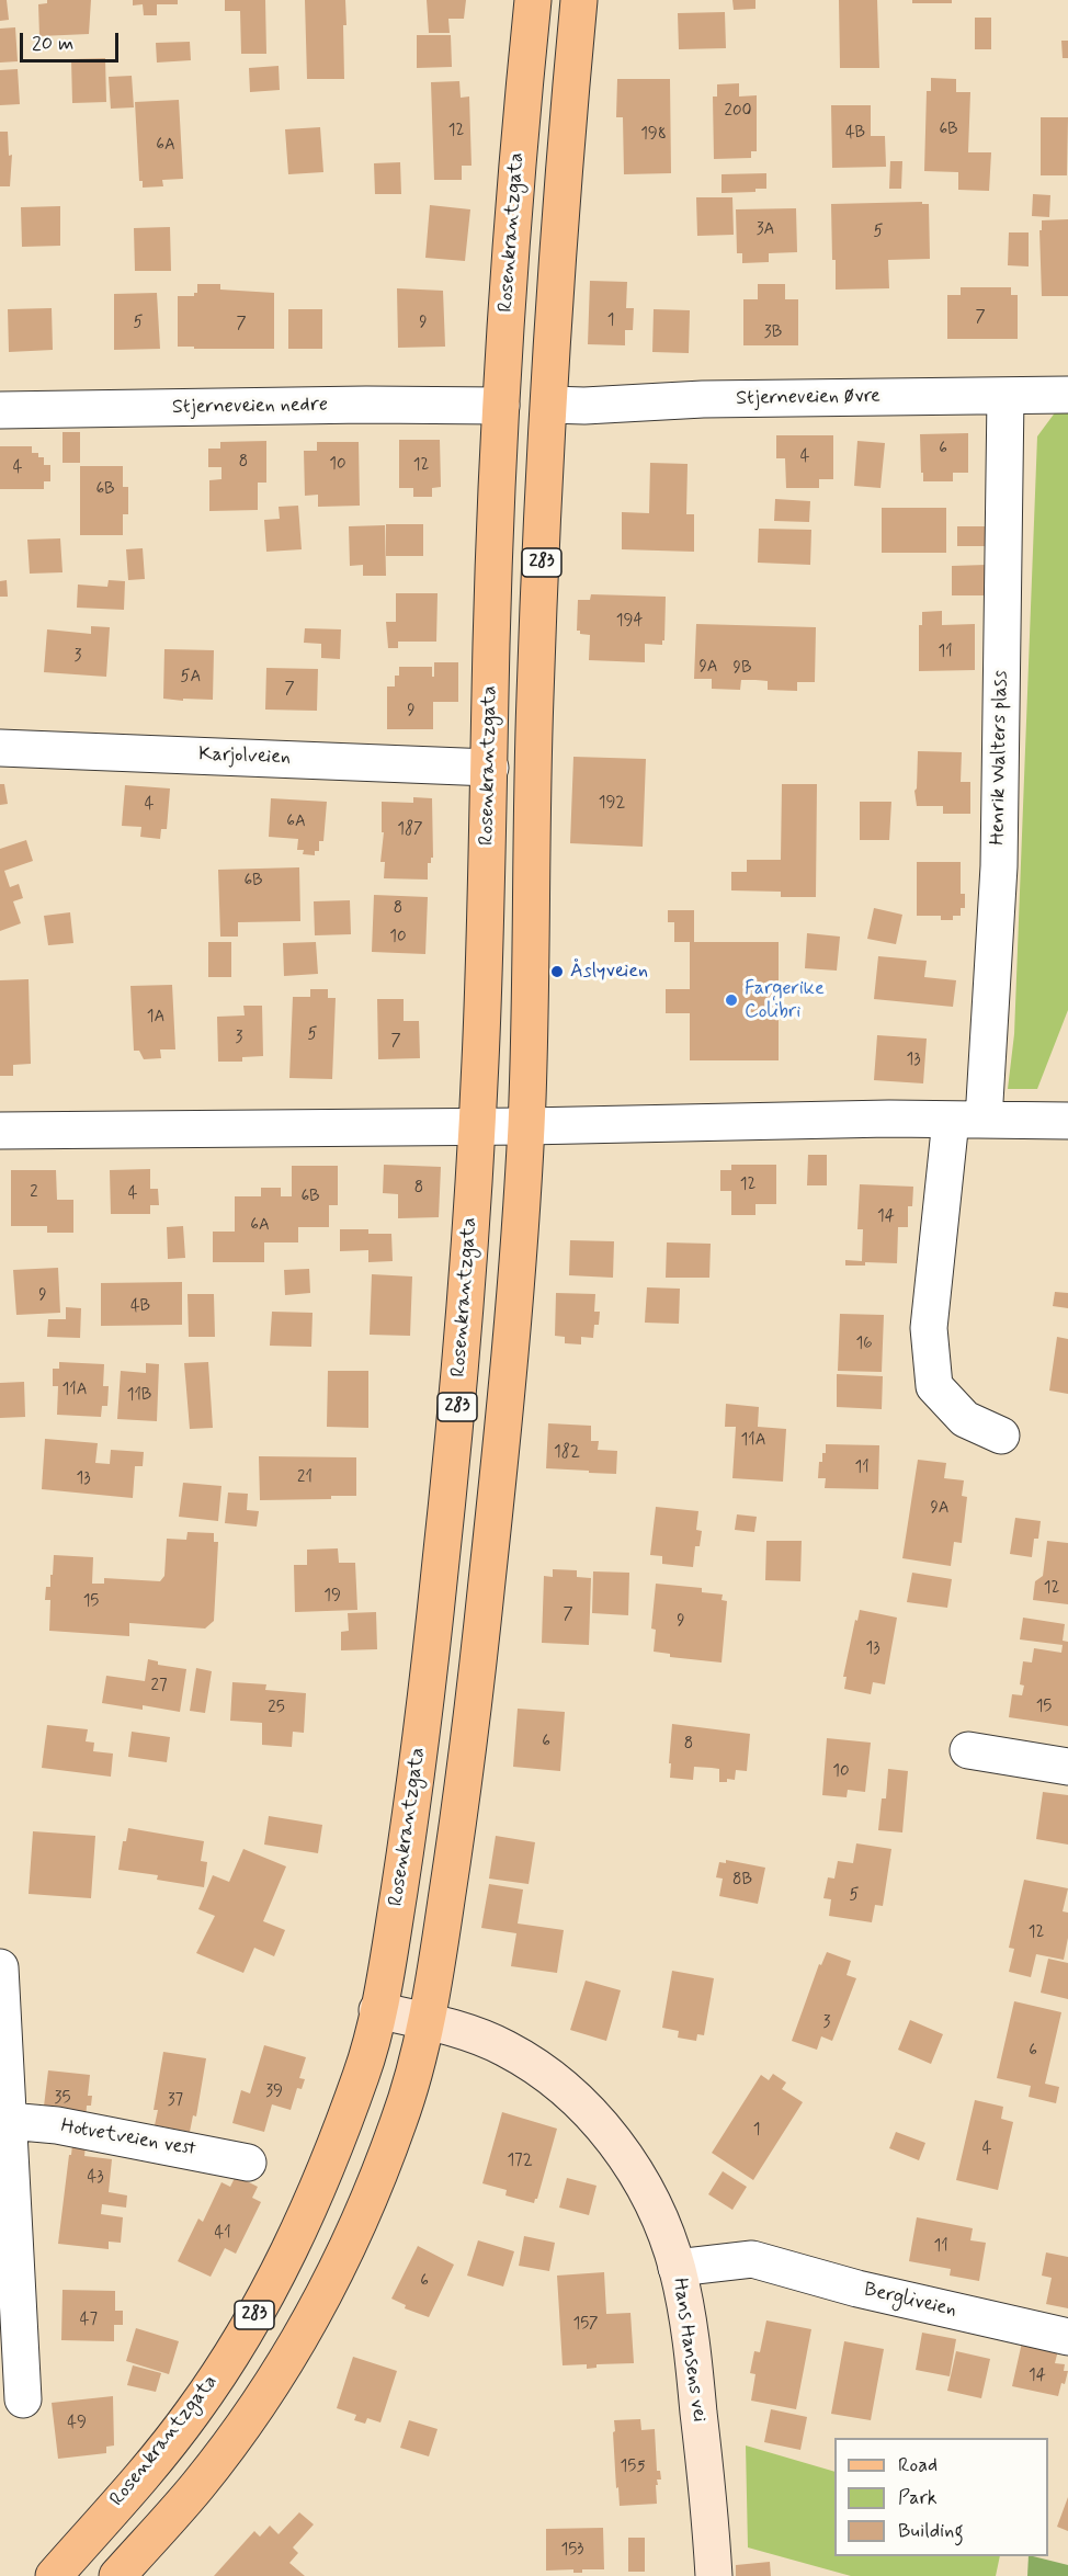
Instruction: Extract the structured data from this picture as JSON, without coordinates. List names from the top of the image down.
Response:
{
  "streets": {
    "main road": ["Rosenkrantzgata", "283", "Hans Hansens vei"],
    "street": [
      "Stjerneveien øvre",
      "Stjerneveien nedre",
      "Karjolveien",
      "Henrik Walters plass",
      "Hotvetveien vest",
      "Bergliveien"
    ]
  },
  "crossings": [
    ["Rosenkrantzgata", "Stjerneveien nedre"],
    ["Rosenkrantzgata", "Karjolveien"],
    ["Rosenkrantzgata", "Hans Hansens vei"],
    ["Stjerneveien øvre", "283"],
    ["Stjerneveien øvre", "Henrik Walters plass"],
    ["283", "Hans Hansens vei"],
    ["Bergliveien", "Hans Hansens vei"]
  ],
  "places": ["Åslyveien", "Fargerike Colibri"],
  "house_numbers": [
    "200",
    "6B",
    "12",
    "4B",
    "198",
    "6A",
    "3A",
    "5",
    "7",
    "1",
    "5",
    "9",
    "7",
    "3B",
    "6",
    "4",
    "8",
    "10",
    "12",
    "4",
    "6B",
    "194",
    "11",
    "3",
    "9A",
    "9B",
    "5A",
    "7",
    "9",
    "192",
    "4",
    "6A",
    "187",
    "6B",
    "8",
    "10",
    "1A",
    "5",
    "3",
    "7",
    "13",
    "12",
    "8",
    "2",
    "4",
    "6B",
    "14",
    "6A",
    "9",
    "4B",
    "16",
    "11A",
    "11B",
    "11A",
    "182",
    "11",
    "21",
    "13",
    "9A",
    "12",
    "19",
    "15",
    "7",
    "9",
    "13",
    "27",
    "15",
    "25",
    "6",
    "8",
    "10",
    "8B",
    "5",
    "12",
    "3",
    "6",
    "39",
    "35",
    "37",
    "1",
    "4",
    "172",
    "43",
    "41",
    "11",
    "6",
    "47",
    "157",
    "14",
    "49",
    "155",
    "153"
  ],
  "legend": ["Road", "Park", "Building"],
  "scale_bar": "20 m"
}
